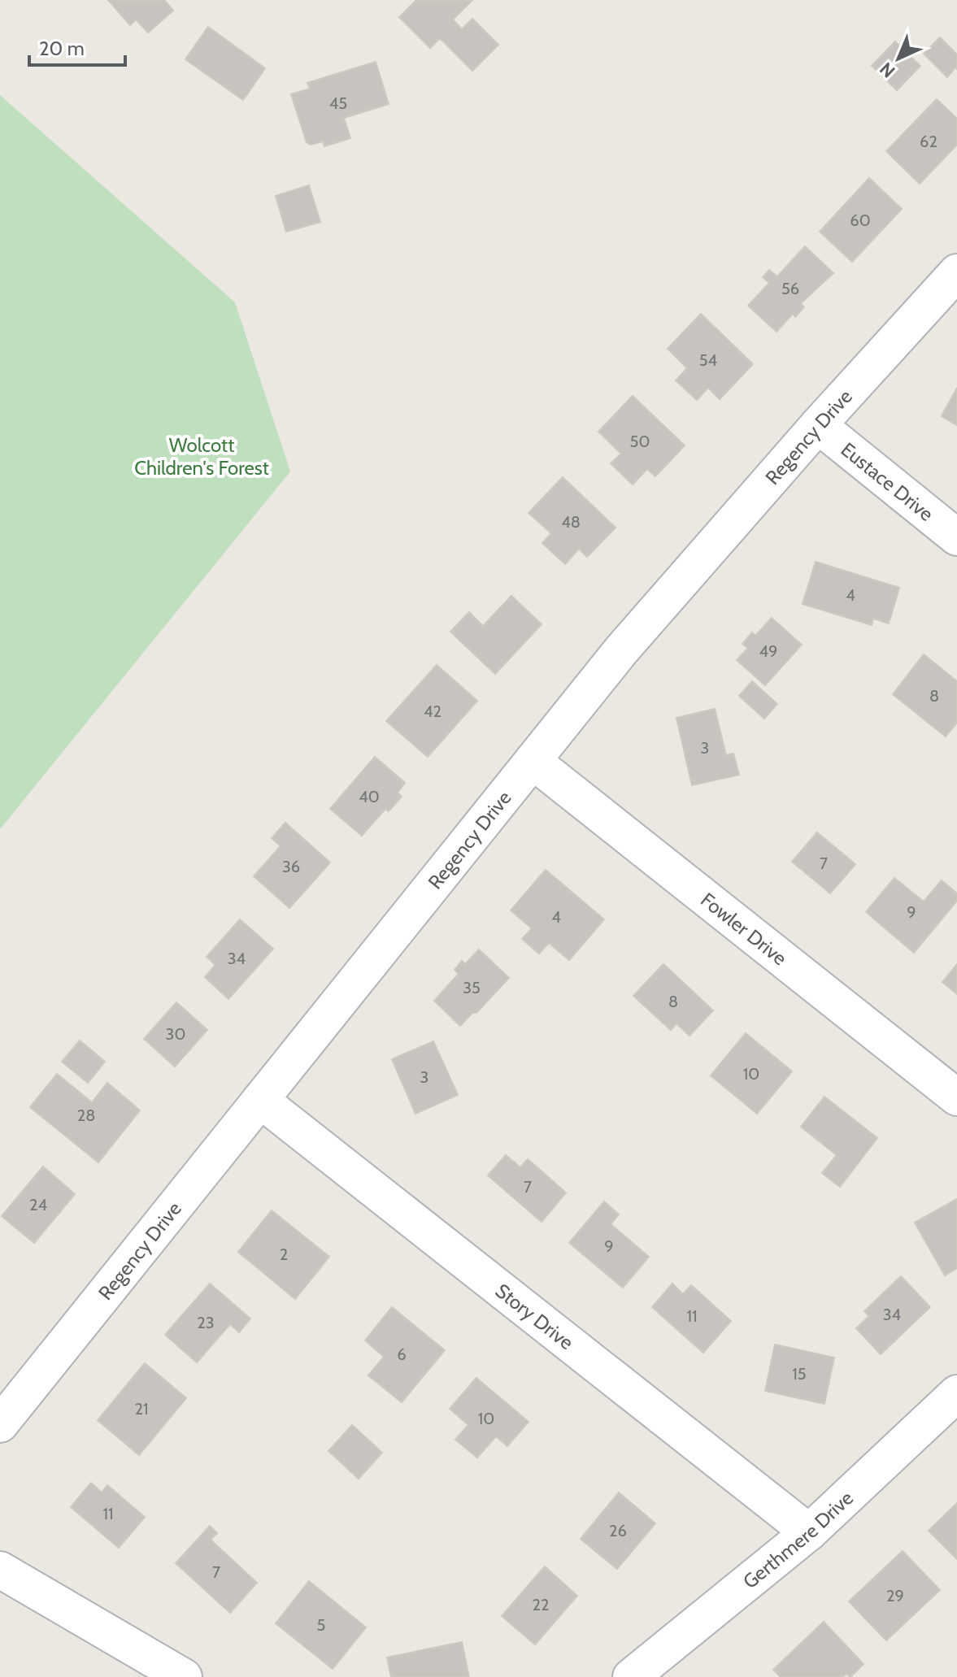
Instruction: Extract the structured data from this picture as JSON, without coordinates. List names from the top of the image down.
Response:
{
  "streets": {
    "street": [
      "Regency Drive",
      "Eustace Drive",
      "Fowler Drive",
      "Story Drive",
      "Gerthmere Drive"
    ]
  },
  "crossings": [
    ["Regency Drive", "Eustace Drive"],
    ["Regency Drive", "Fowler Drive"],
    ["Regency Drive", "Story Drive"],
    ["Story Drive", "Gerthmere Drive"]
  ],
  "parks": ["Wolcott Children's Forest"],
  "house_numbers": [
    "45",
    "62",
    "60",
    "56",
    "54",
    "50",
    "48",
    "4",
    "49",
    "8",
    "42",
    "3",
    "40",
    "7",
    "36",
    "9",
    "4",
    "34",
    "35",
    "8",
    "30",
    "10",
    "3",
    "28",
    "7",
    "24",
    "9",
    "2",
    "34",
    "11",
    "23",
    "6",
    "15",
    "21",
    "10",
    "11",
    "26",
    "7",
    "29",
    "22",
    "5"
  ],
  "scale_bar": "20 m",
  "north": "bottom left"
}
